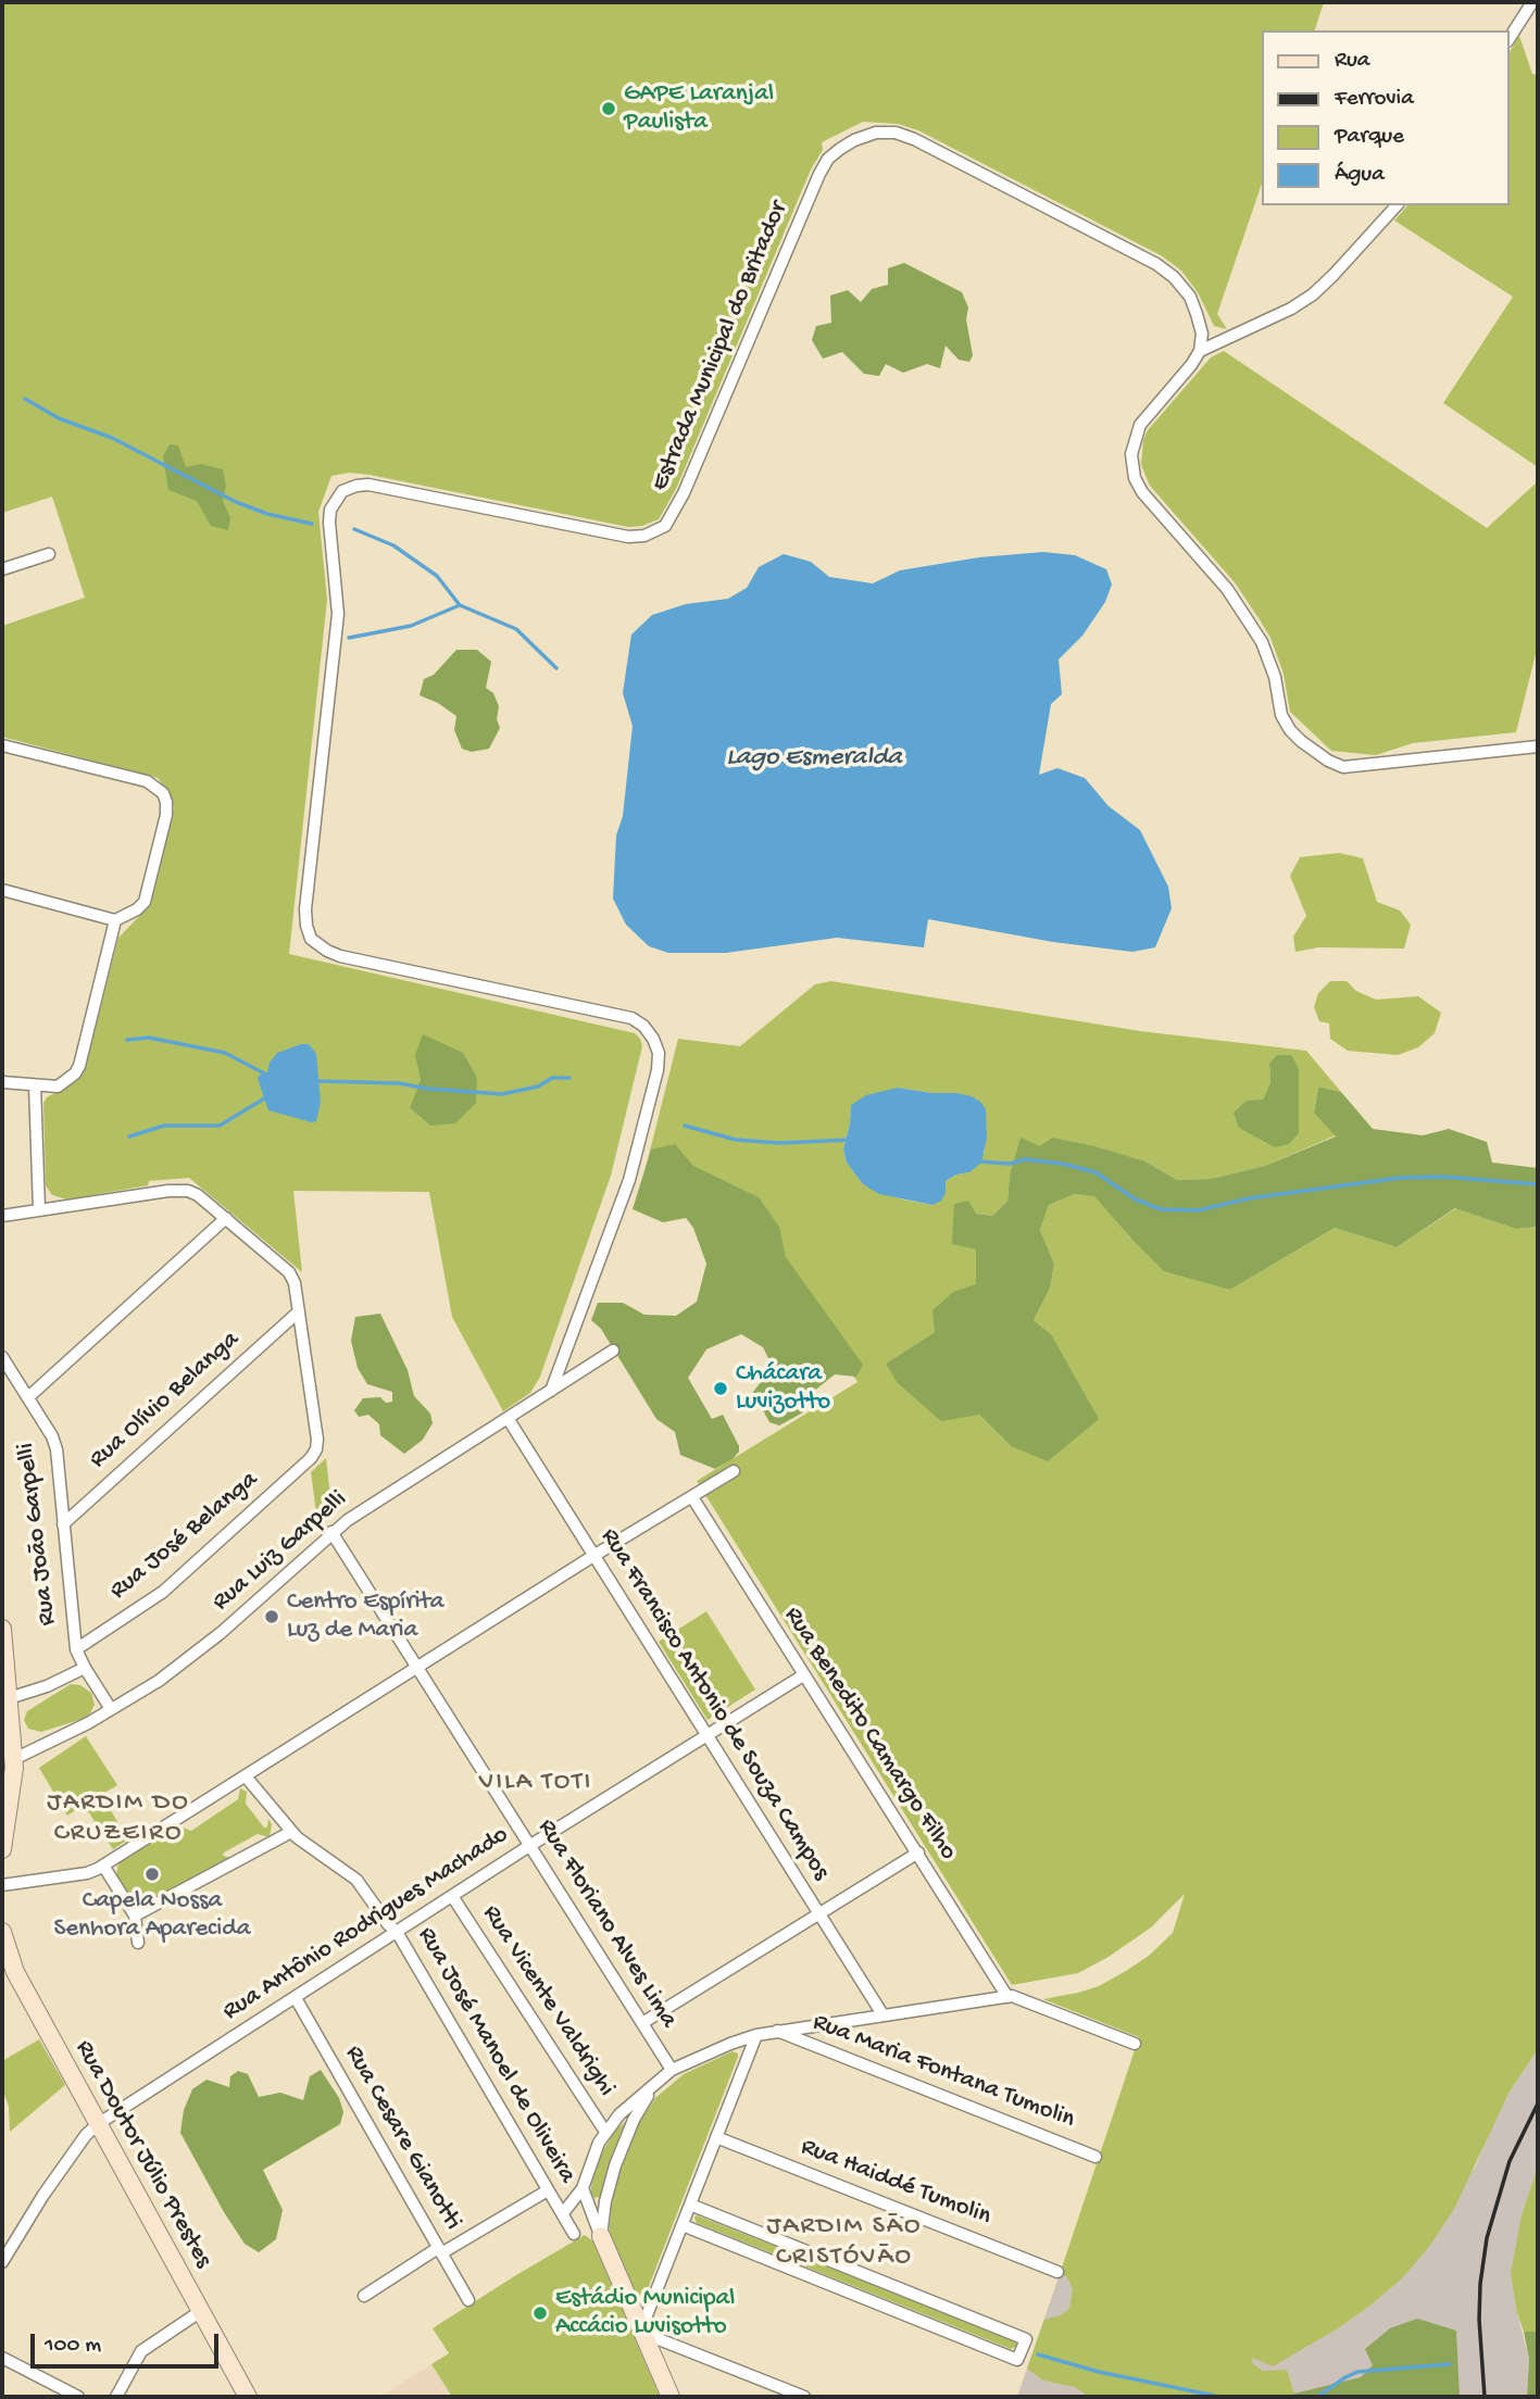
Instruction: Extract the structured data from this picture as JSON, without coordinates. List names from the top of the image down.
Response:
{
  "streets": {
    "street": [
      "Estrada Municipal do Britador",
      "Rua Olívio Belanga",
      "Rua João Garpelli",
      "Rua José Belanga",
      "Rua Luiz Garpelli",
      "Rua Francisco Antonio de Souza Campos",
      "Rua Benedito Camargo Filho",
      "Rua Antônio Rodrigues Machado",
      "Rua Floriano Alves Lima",
      "Rua Vicente Valdrighi",
      "Rua José Manoel de Oliveira",
      "Rua Maria Fontana Tumolin",
      "Rua Cesare Gianotti",
      "Rua Doutor Júlio Prestes",
      "Rua Haiddé Tumolin"
    ]
  },
  "crossings": [
    ["Estrada Municipal do Britador", "Rua Luiz Garpelli"],
    ["Rua Olívio Belanga", "Rua João Garpelli"],
    ["Rua Olívio Belanga", "Rua José Belanga"],
    ["Rua João Garpelli", "Rua José Belanga"],
    ["Rua João Garpelli", "Rua Luiz Garpelli"],
    ["Rua Luiz Garpelli", "Rua Francisco Antonio de Souza Campos"],
    ["Rua Luiz Garpelli", "Rua Floriano Alves Lima"],
    ["Rua Francisco Antonio de Souza Campos", "Rua Antônio Rodrigues Machado"],
    ["Rua Benedito Camargo Filho", "Rua Antônio Rodrigues Machado"],
    ["Rua Antônio Rodrigues Machado", "Rua Floriano Alves Lima"],
    ["Rua Antônio Rodrigues Machado", "Rua Vicente Valdrighi"],
    ["Rua Antônio Rodrigues Machado", "Rua José Manoel de Oliveira"],
    ["Rua Antônio Rodrigues Machado", "Rua Cesare Gianotti"],
    ["Rua Antônio Rodrigues Machado", "Rua Doutor Júlio Prestes"]
  ],
  "districts": ["VILA TOTI", "JARDIM DO CRUZEIRO", "JARDIM SÃO CRISTÓVÃO"],
  "water": ["Lago Esmeralda"],
  "places": [
    "GAPE Laranjal Paulista",
    "Chácara Luvizotto",
    "Centro Espírita Luz de Maria",
    "Capela Nossa Senhora Aparecida",
    "Estádio Municipal Accácio Luvisotto"
  ],
  "legend": [
    "Rua",
    "Ferrovia",
    "Parque",
    "Água"
  ],
  "scale_bar": "100 m"
}
